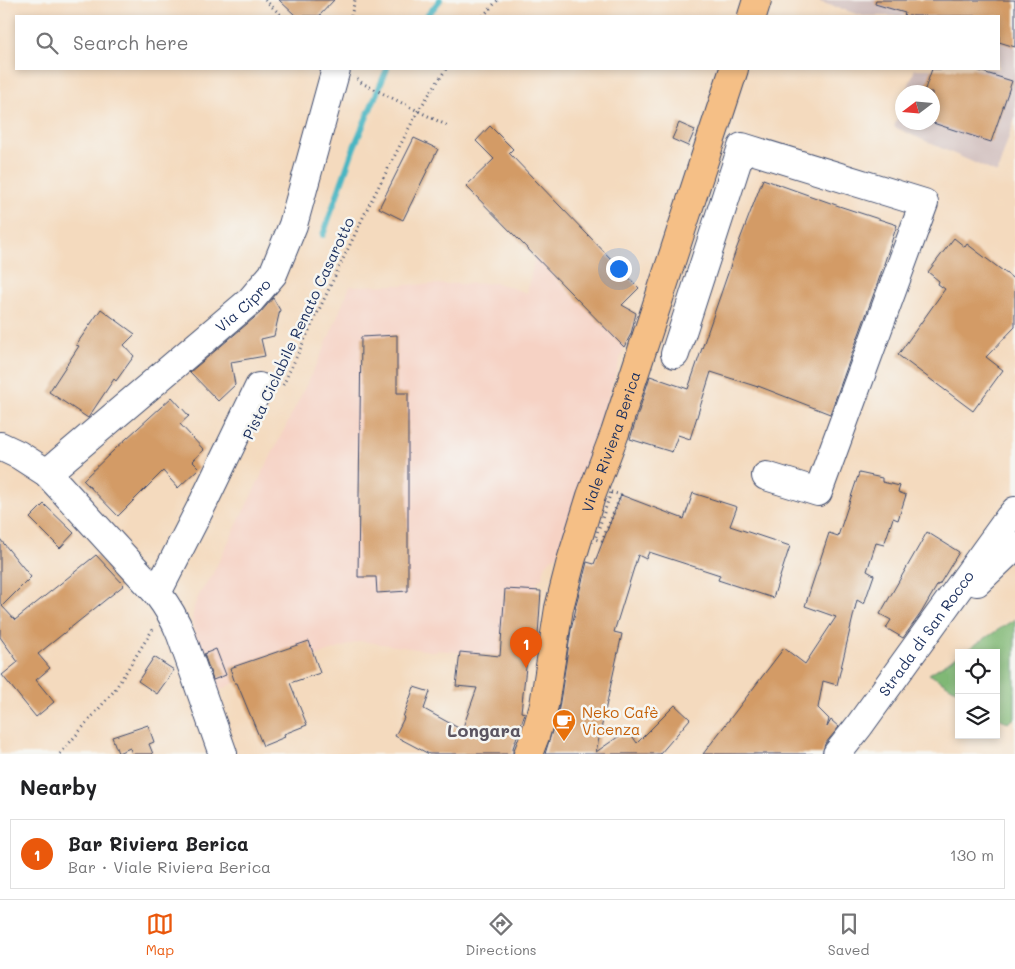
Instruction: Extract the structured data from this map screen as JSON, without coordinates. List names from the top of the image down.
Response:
{
  "streets": {
    "main road": ["Viale Riviera Berica"],
    "street": ["Via Cipro", "Strada di San Rocco"],
    "path": ["Pista Ciclabile Renato Casarotto"]
  },
  "districts": ["Longara"],
  "places": {
    "cafe": ["Neko Cafè Vicenza"]
  },
  "north": "left",
  "page": {
    "search": "Search here",
    "pins": "1",
    "heading": "Nearby",
    "list": [
      {
        "mark": "1",
        "name": "Bar Riviera Berica",
        "note": "Bar · Viale Riviera Berica",
        "value": "130 m"
      }
    ],
    "nav": ["Map", "Directions", "Saved"]
  }
}
